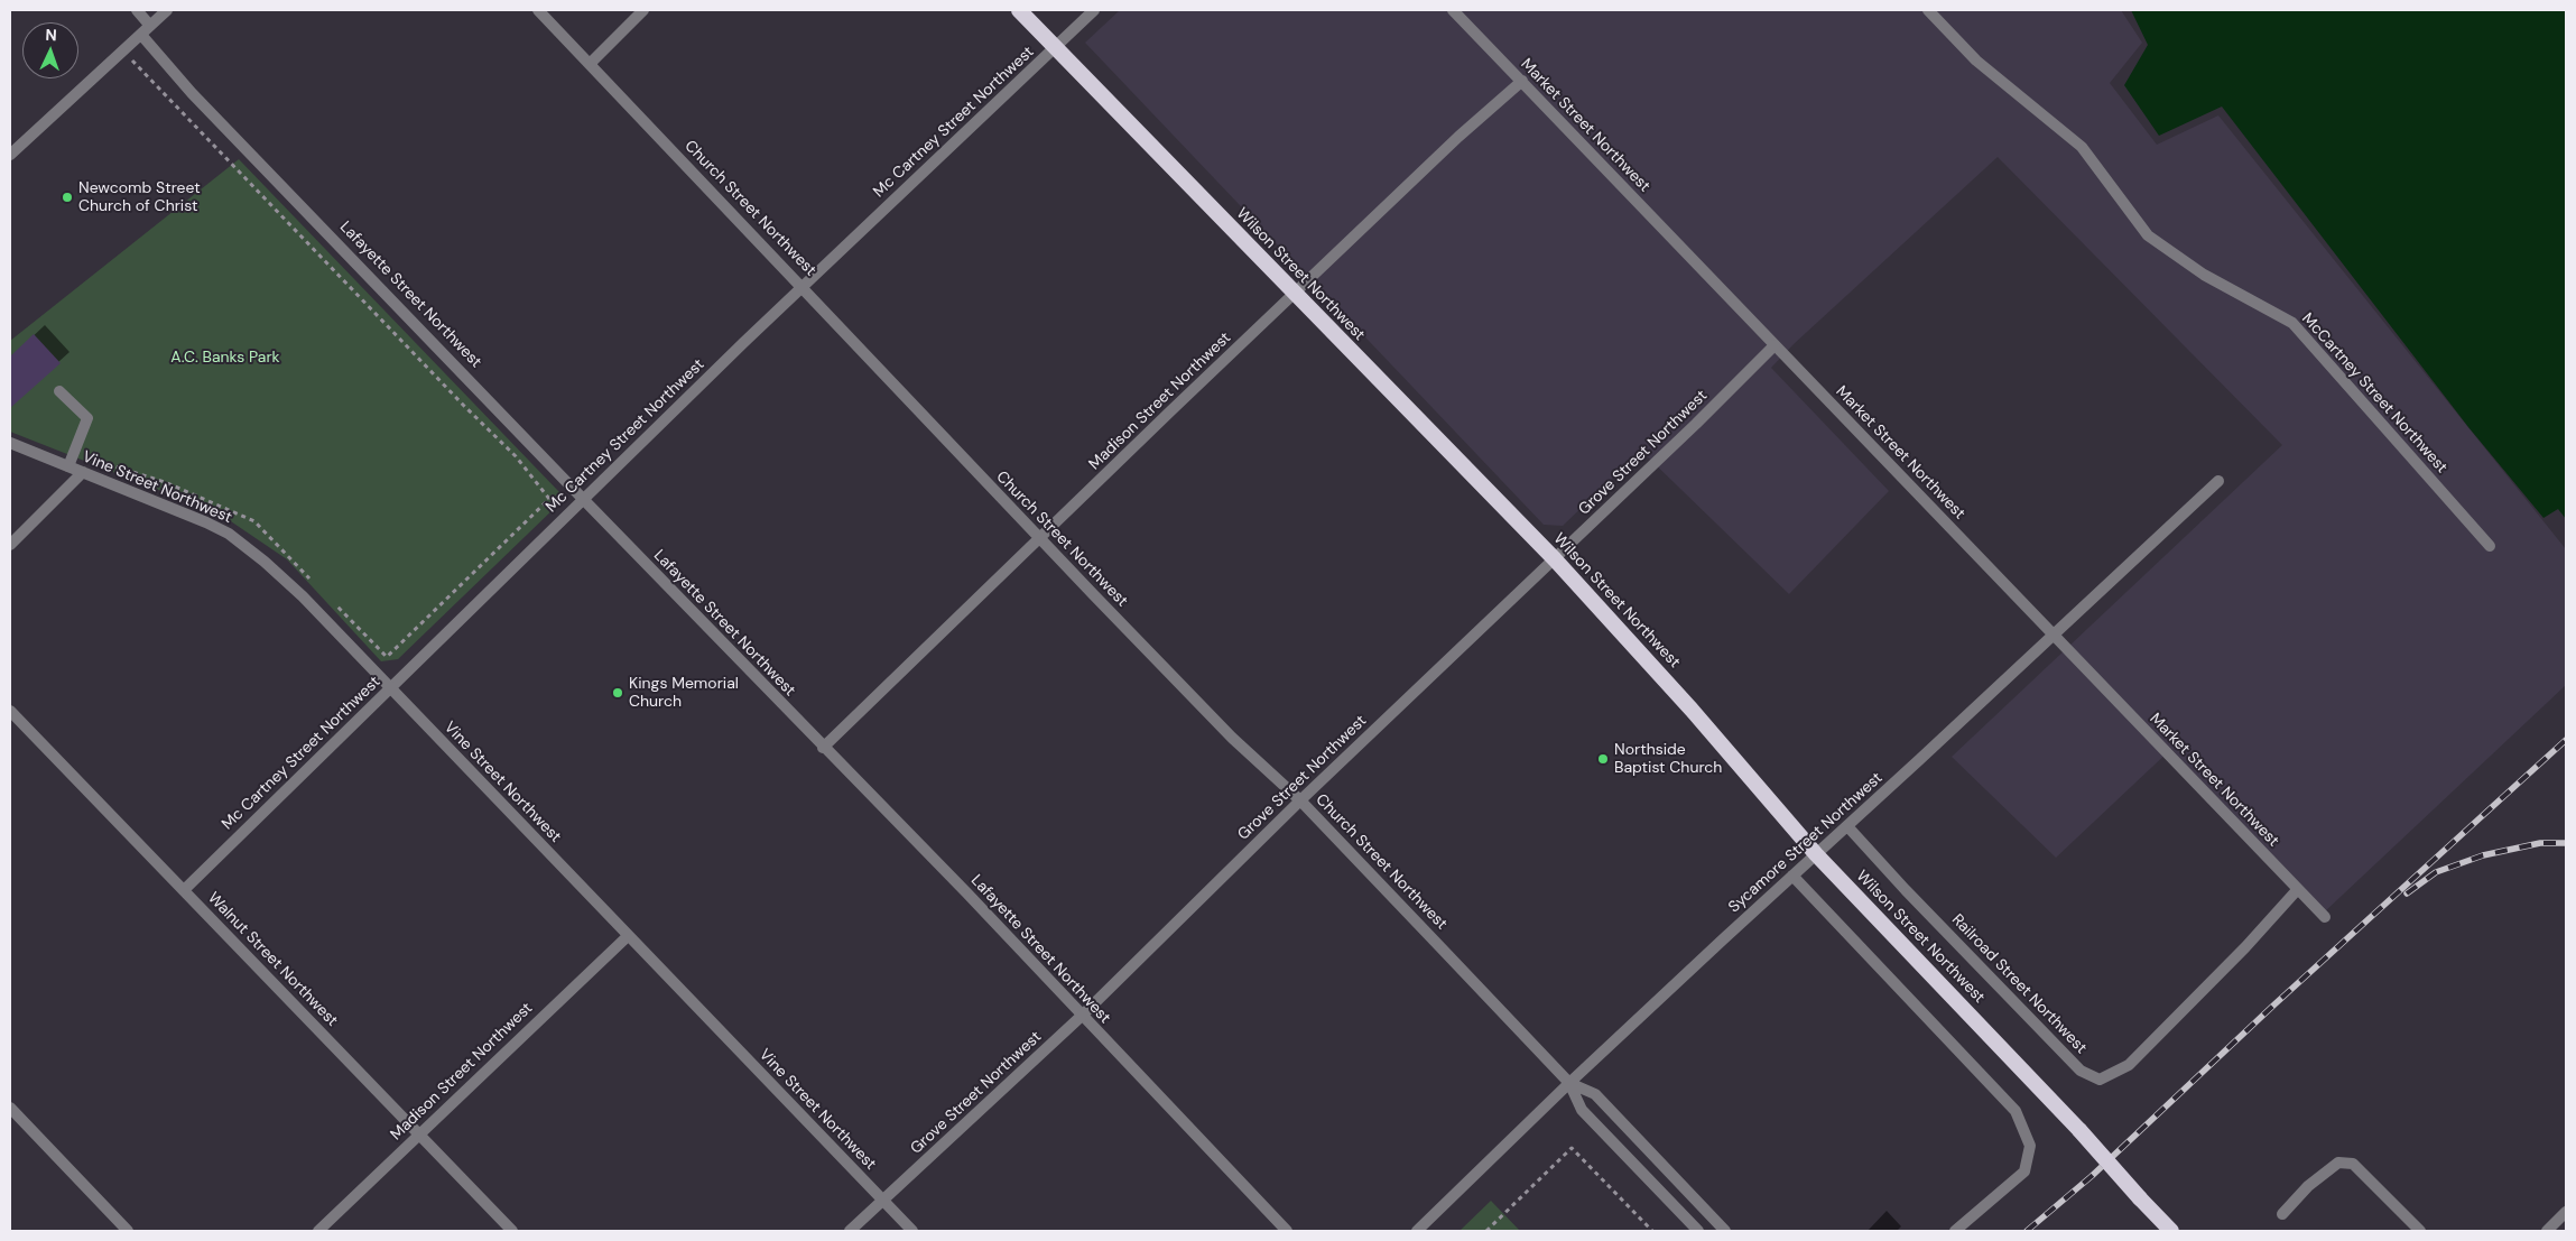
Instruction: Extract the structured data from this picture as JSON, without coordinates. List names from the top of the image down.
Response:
{
  "streets": {
    "highway": ["Wilson Street Northwest"],
    "street": [
      "Mc Cartney Street Northwest",
      "Market Street Northwest",
      "Church Street Northwest",
      "Lafayette Street Northwest",
      "McCartney Street Northwest",
      "Madison Street Northwest",
      "Grove Street Northwest",
      "Vine Street Northwest",
      "Sycamore Street Northwest",
      "Walnut Street Northwest",
      "Railroad Street Northwest"
    ]
  },
  "crossings": [
    ["Mc Cartney Street Northwest", "Church Street Northwest"],
    ["Mc Cartney Street Northwest", "Wilson Street Northwest"],
    ["Mc Cartney Street Northwest", "Lafayette Street Northwest"],
    ["Mc Cartney Street Northwest", "Vine Street Northwest"],
    ["Mc Cartney Street Northwest", "Walnut Street Northwest"],
    ["Market Street Northwest", "Madison Street Northwest"],
    ["Market Street Northwest", "Grove Street Northwest"],
    ["Market Street Northwest", "Sycamore Street Northwest"],
    ["Market Street Northwest", "Railroad Street Northwest"],
    ["Church Street Northwest", "Madison Street Northwest"],
    ["Church Street Northwest", "Grove Street Northwest"],
    ["Church Street Northwest", "Sycamore Street Northwest"],
    ["Wilson Street Northwest", "Madison Street Northwest"],
    ["Wilson Street Northwest", "Grove Street Northwest"],
    ["Wilson Street Northwest", "Sycamore Street Northwest"],
    ["Lafayette Street Northwest", "Madison Street Northwest"],
    ["Lafayette Street Northwest", "Grove Street Northwest"],
    ["Madison Street Northwest", "Vine Street Northwest"],
    ["Madison Street Northwest", "Walnut Street Northwest"],
    ["Grove Street Northwest", "Vine Street Northwest"],
    ["Sycamore Street Northwest", "Railroad Street Northwest"]
  ],
  "parks": ["A.C. Banks Park"],
  "places": ["Newcomb Street Church of Christ", "Kings Memorial Church", "Northside Baptist Church"],
  "north": "top"
}
